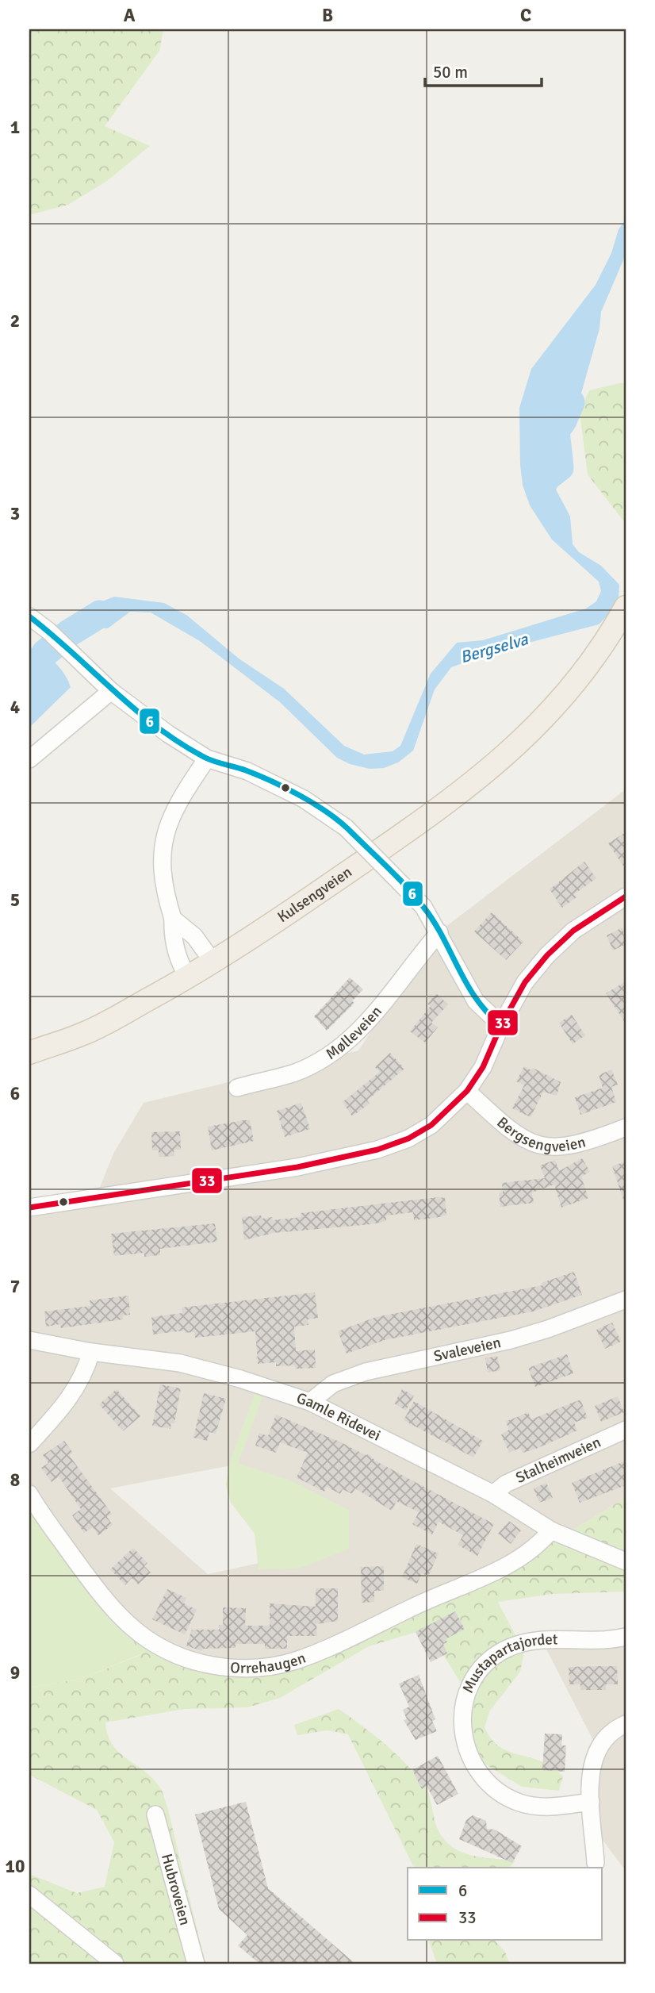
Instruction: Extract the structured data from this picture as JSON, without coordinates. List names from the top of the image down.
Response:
{
  "streets": {
    "main road": ["Kulsengveien"],
    "street": [
      "Mølleveien",
      "Bergsengveien",
      "Svaleveien",
      "Gamle Ridevei",
      "Stalheimveien",
      "Orrehaugen",
      "Mustapartajordet",
      "Hubroveien"
    ]
  },
  "crossings": [
    ["Svaleveien", "Gamle Ridevei"],
    ["Gamle Ridevei", "Stalheimveien"],
    ["Gamle Ridevei", "Orrehaugen"]
  ],
  "water": ["Bergselva"],
  "lines": ["transit line 6", "transit line 33"],
  "legend": ["6", "33"],
  "scale_bar": "50 m",
  "grid": {
    "columns": ["A", "B", "C"],
    "rows": [
      "1",
      "2",
      "3",
      "4",
      "5",
      "6",
      "7",
      "8",
      "9",
      "10"
    ]
  }
}
